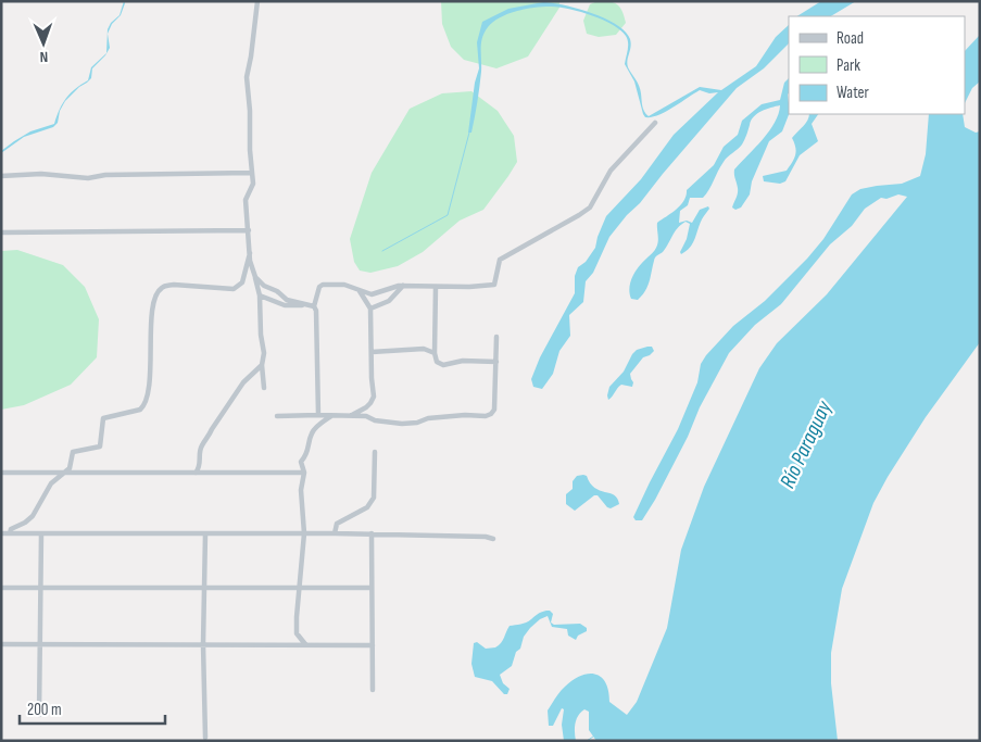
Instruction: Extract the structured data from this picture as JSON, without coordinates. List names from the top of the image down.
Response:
{
  "water": ["Río Paraguay"],
  "legend": ["Road", "Park", "Water"],
  "scale_bar": "200 m",
  "north": "bottom"
}
